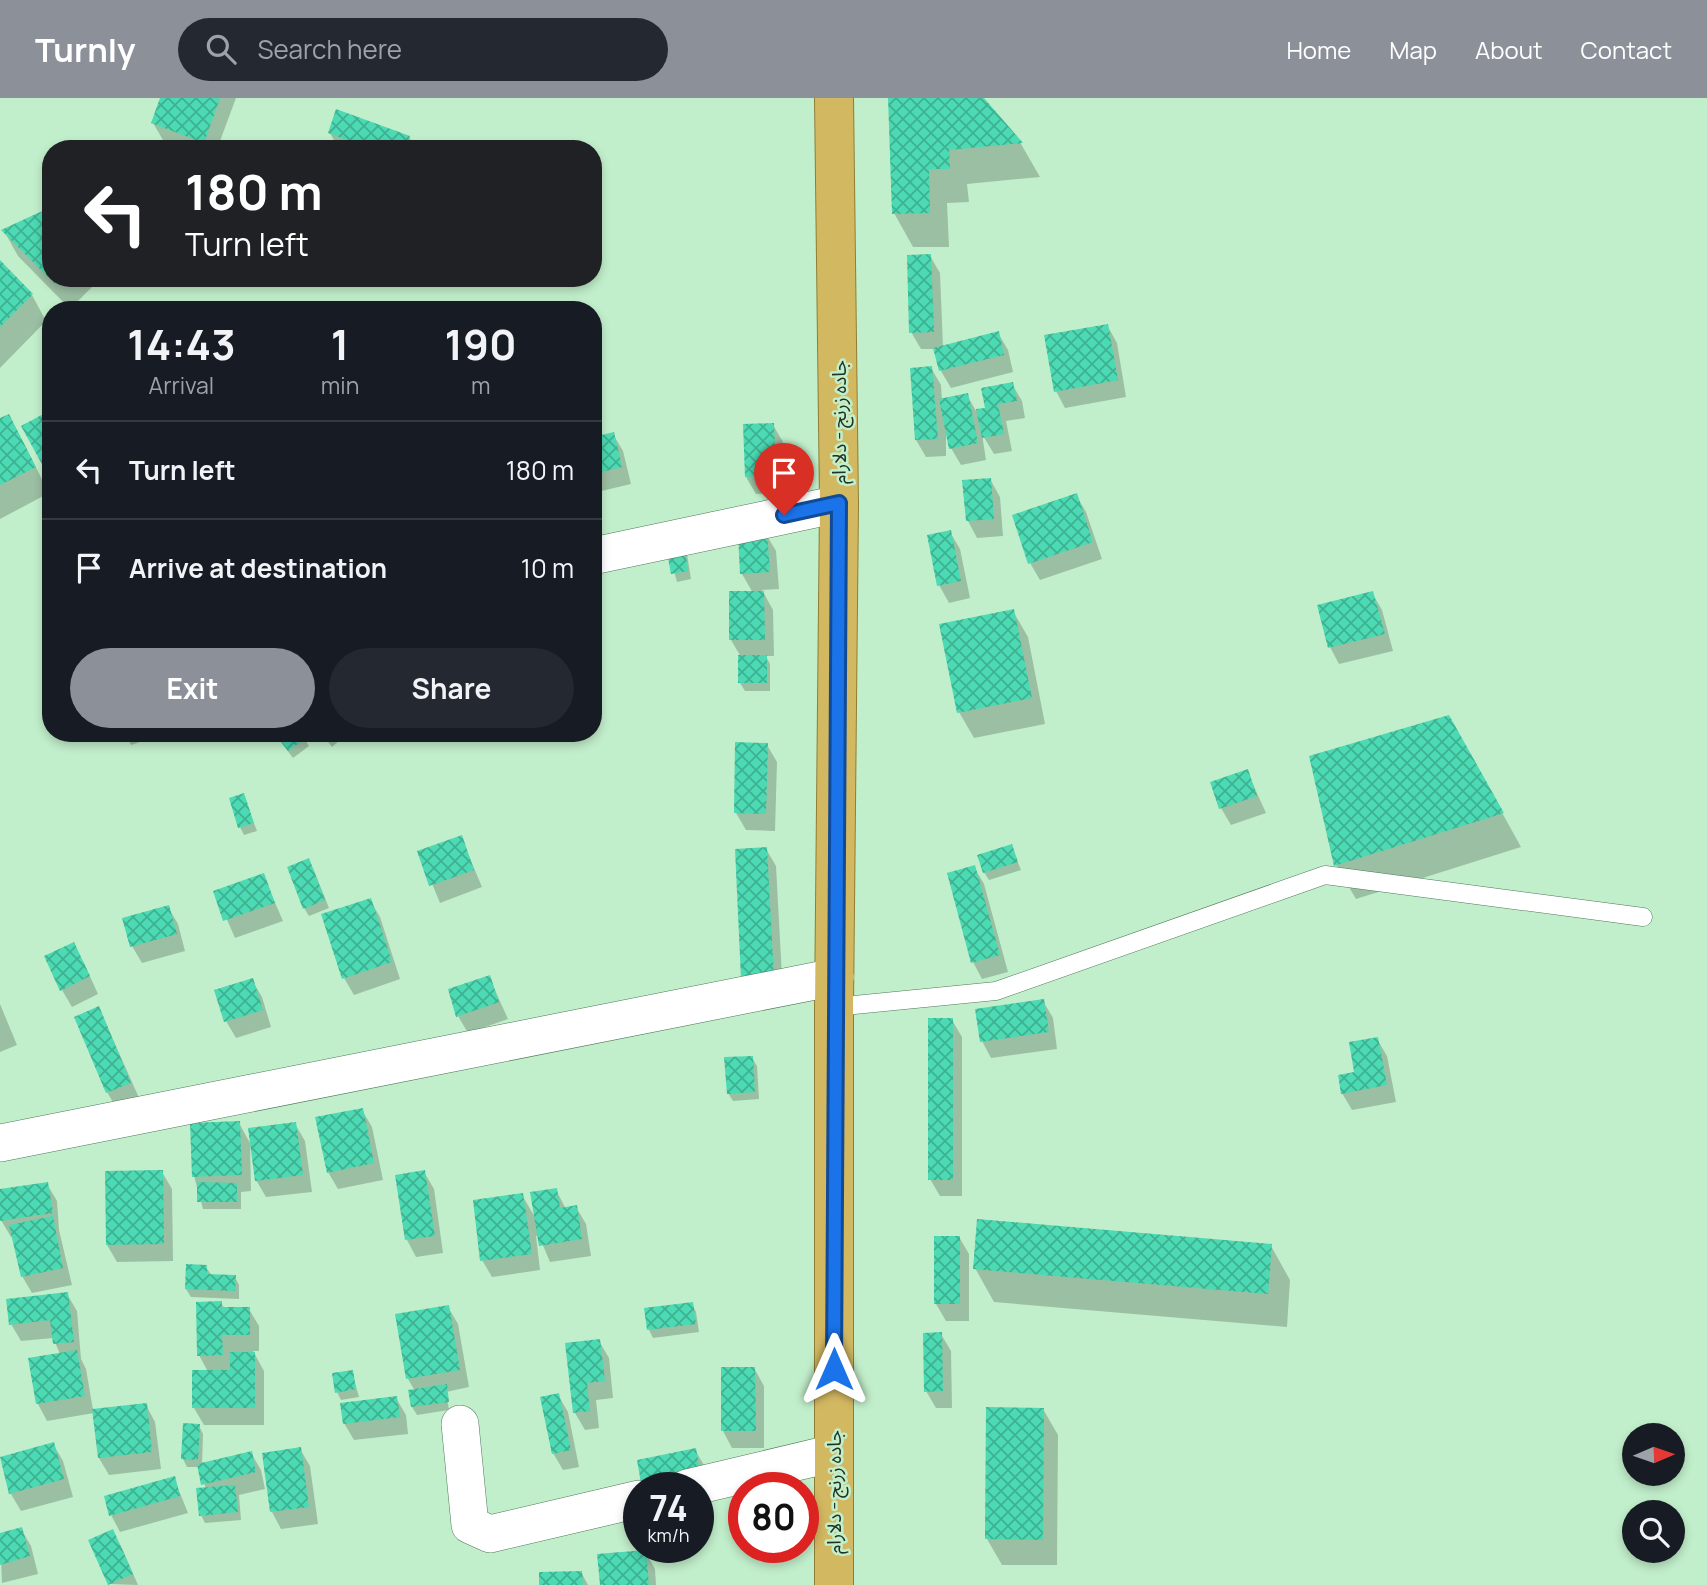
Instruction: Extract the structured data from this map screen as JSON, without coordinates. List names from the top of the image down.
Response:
{
  "streets": {
    "highway": ["جاده زرنج - دلارام"]
  },
  "north": "right",
  "page": {
    "header": "Turnly",
    "search": "Search here",
    "nav": [
      "Home",
      "Map",
      "About",
      "Contact"
    ],
    "turn": ["180 m", "Turn left"],
    "eta": [
      "14:43",
      "Arrival",
      "1",
      "min",
      "190",
      "m"
    ],
    "list": [
      {
        "name": "Turn left",
        "value": "180 m"
      },
      {
        "name": "Arrive at destination",
        "value": "10 m"
      }
    ],
    "buttons": ["Exit", "Share"],
    "speed": "74 km/h",
    "limit": "80"
  }
}
